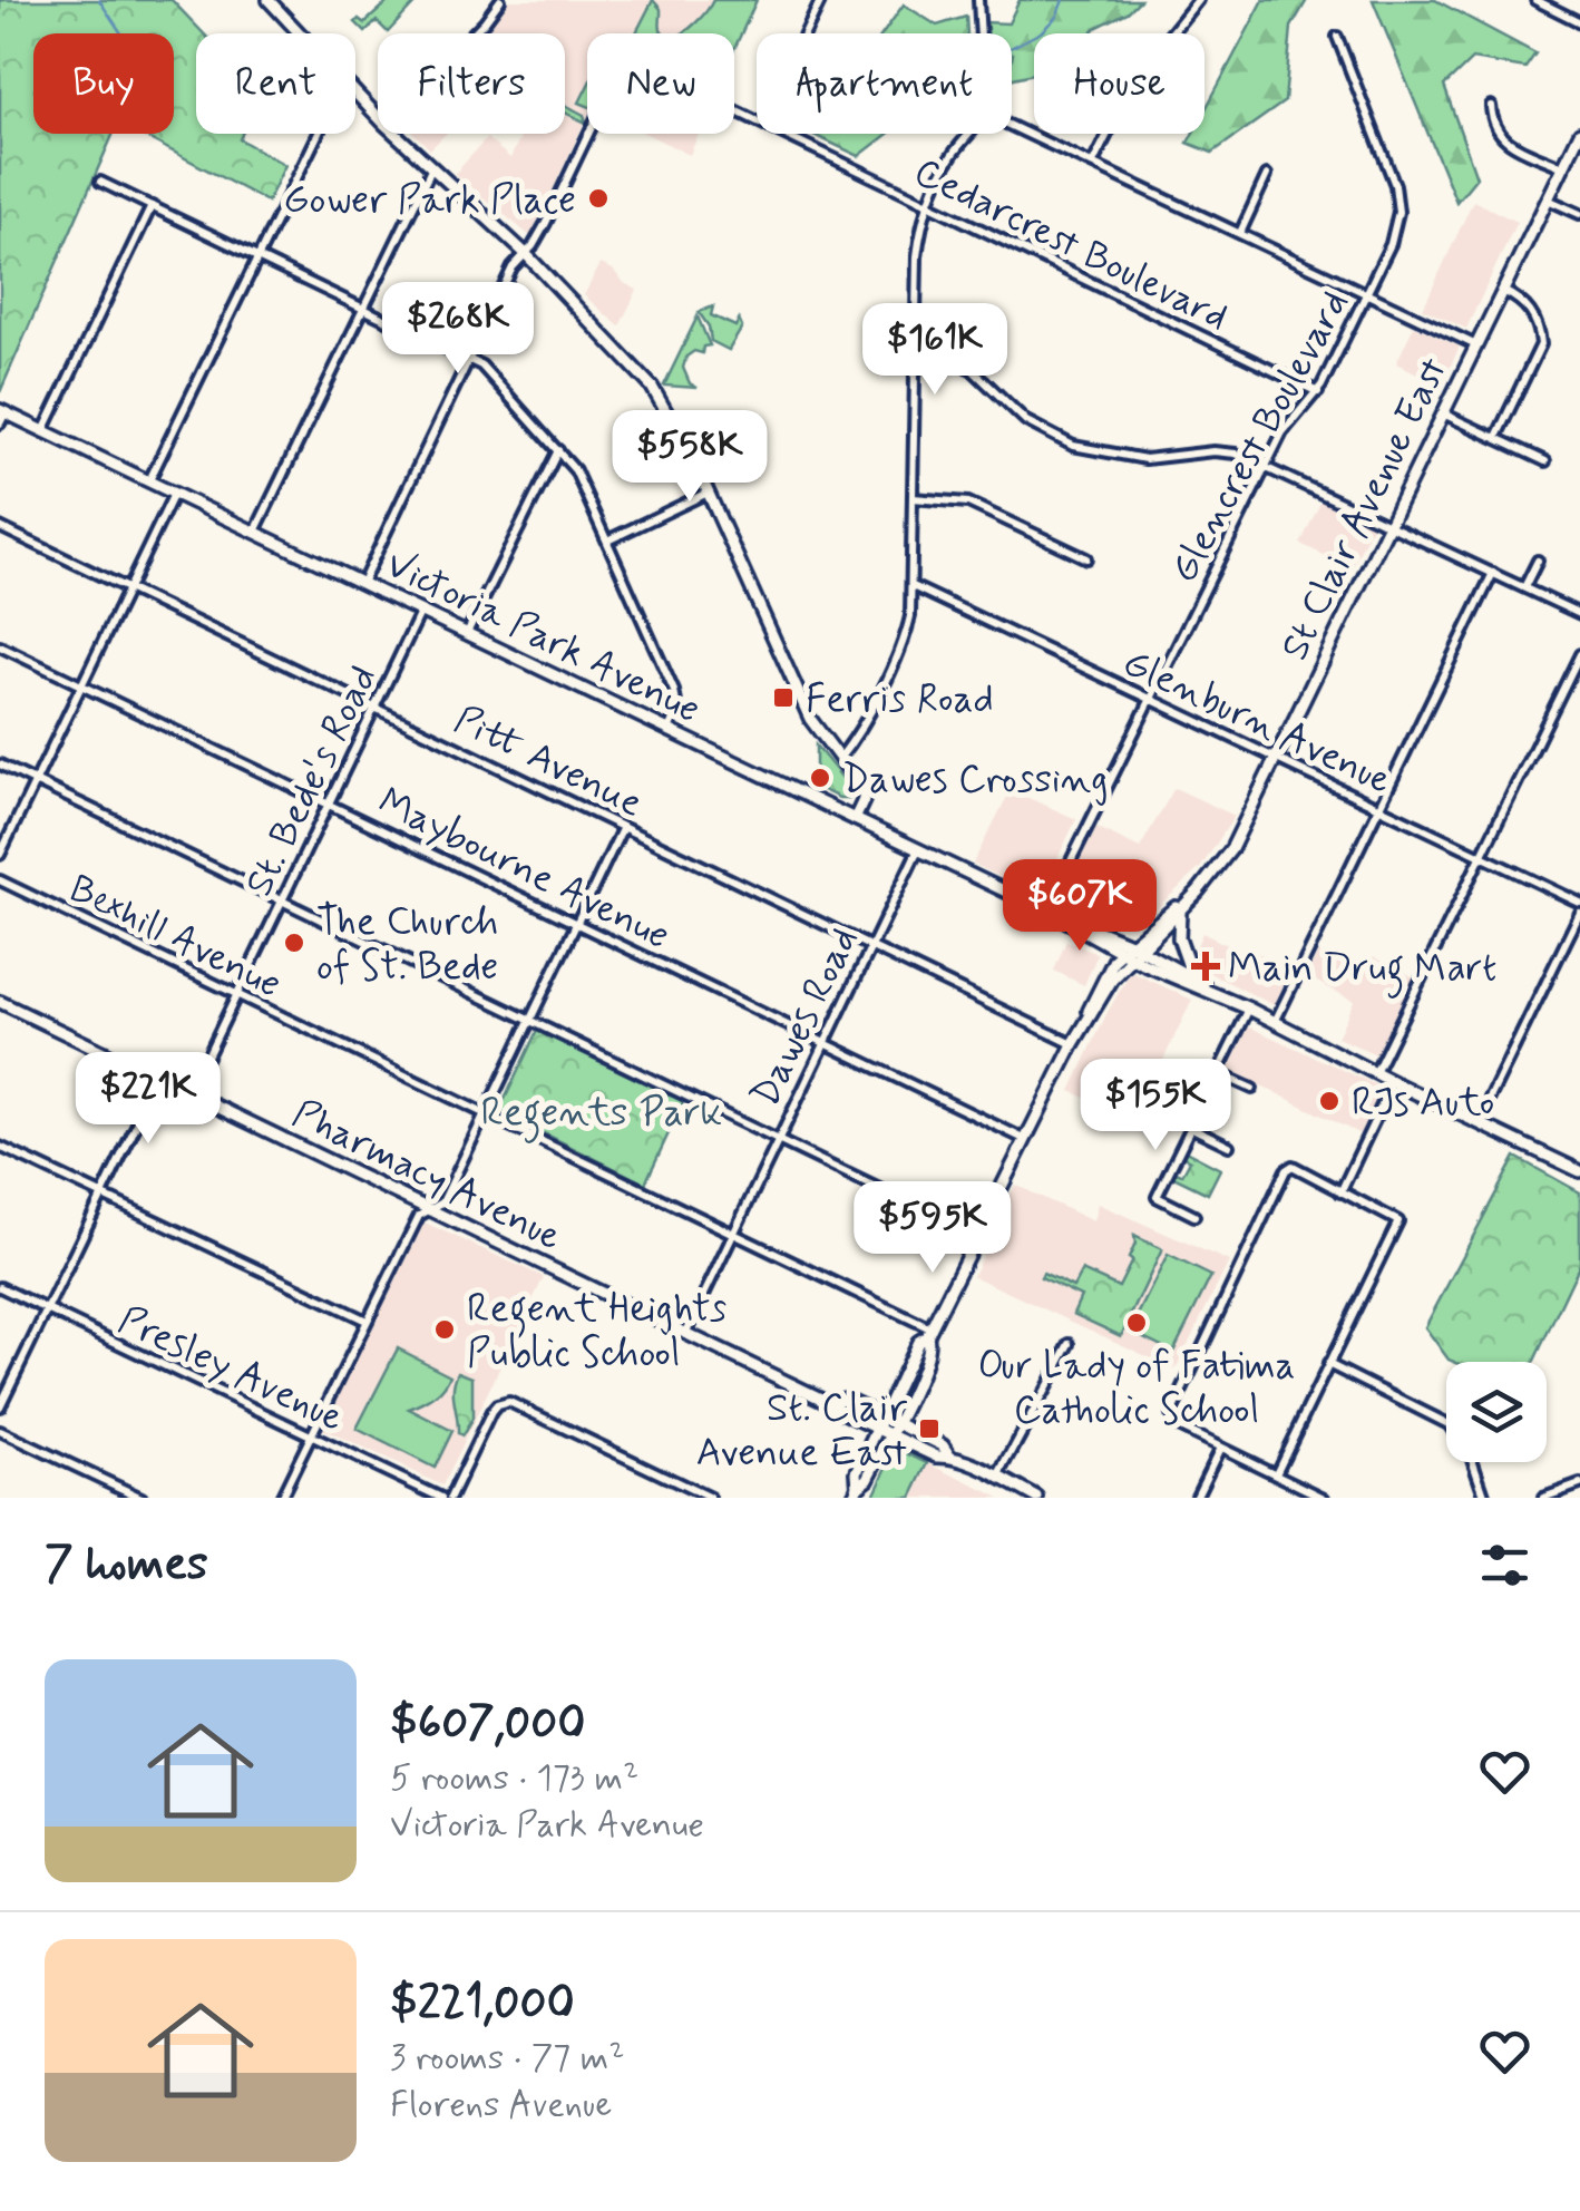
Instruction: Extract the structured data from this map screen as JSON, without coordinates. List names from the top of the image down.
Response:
{
  "streets": {
    "main road": ["St Clair Avenue East", "Victoria Park Avenue", "Pharmacy Avenue"],
    "street": [
      "Cedarcrest Boulevard",
      "Glencrest Boulevard",
      "Glenburn Avenue",
      "Pitt Avenue",
      "St. Bede's Road",
      "Maybourne Avenue",
      "Bexhill Avenue",
      "Dawes Road",
      "Presley Avenue"
    ]
  },
  "crossings": [
    ["Cedarcrest Boulevard", "Glencrest Boulevard"],
    ["Glencrest Boulevard", "Victoria Park Avenue"],
    ["Glencrest Boulevard", "Glenburn Avenue"],
    ["St Clair Avenue East", "Victoria Park Avenue"],
    ["St Clair Avenue East", "Glenburn Avenue"],
    ["St Clair Avenue East", "Pitt Avenue"],
    ["St Clair Avenue East", "Maybourne Avenue"],
    ["St Clair Avenue East", "Bexhill Avenue"],
    ["St Clair Avenue East", "Pharmacy Avenue"],
    ["Victoria Park Avenue", "St. Bede's Road"],
    ["Victoria Park Avenue", "Dawes Road"],
    ["Pitt Avenue", "St. Bede's Road"],
    ["Pitt Avenue", "Dawes Road"],
    ["St. Bede's Road", "Maybourne Avenue"],
    ["St. Bede's Road", "Bexhill Avenue"],
    ["St. Bede's Road", "Pharmacy Avenue"],
    ["Maybourne Avenue", "Dawes Road"],
    ["Bexhill Avenue", "Dawes Road"],
    ["Dawes Road", "Pharmacy Avenue"]
  ],
  "parks": ["Regents Park"],
  "places": {
    "other": [
      "Gower Park Place",
      "Dawes Crossing",
      "The Church of St. Bede",
      "RJs Auto",
      "Our Lady of Fatima Catholic School",
      "Regent Heights Public School"
    ],
    "transit": ["Ferris Road", "St. Clair Avenue East"],
    "health": ["Main Drug Mart"]
  },
  "page": {
    "chip": [
      "Buy",
      "Rent",
      "Filters",
      "New",
      "Apartment",
      "House"
    ],
    "price": [
      "$268K",
      "$161K",
      "$558K",
      "$607K",
      "$221K",
      "$155K",
      "$595K"
    ],
    "heading": "7 homes",
    "list": [
      {
        "name": "$607,000",
        "note": "5 rooms · 173 m² · Victoria Park Avenue"
      },
      {
        "name": "$221,000",
        "note": "3 rooms · 77 m² · Florens Avenue"
      }
    ]
  }
}
